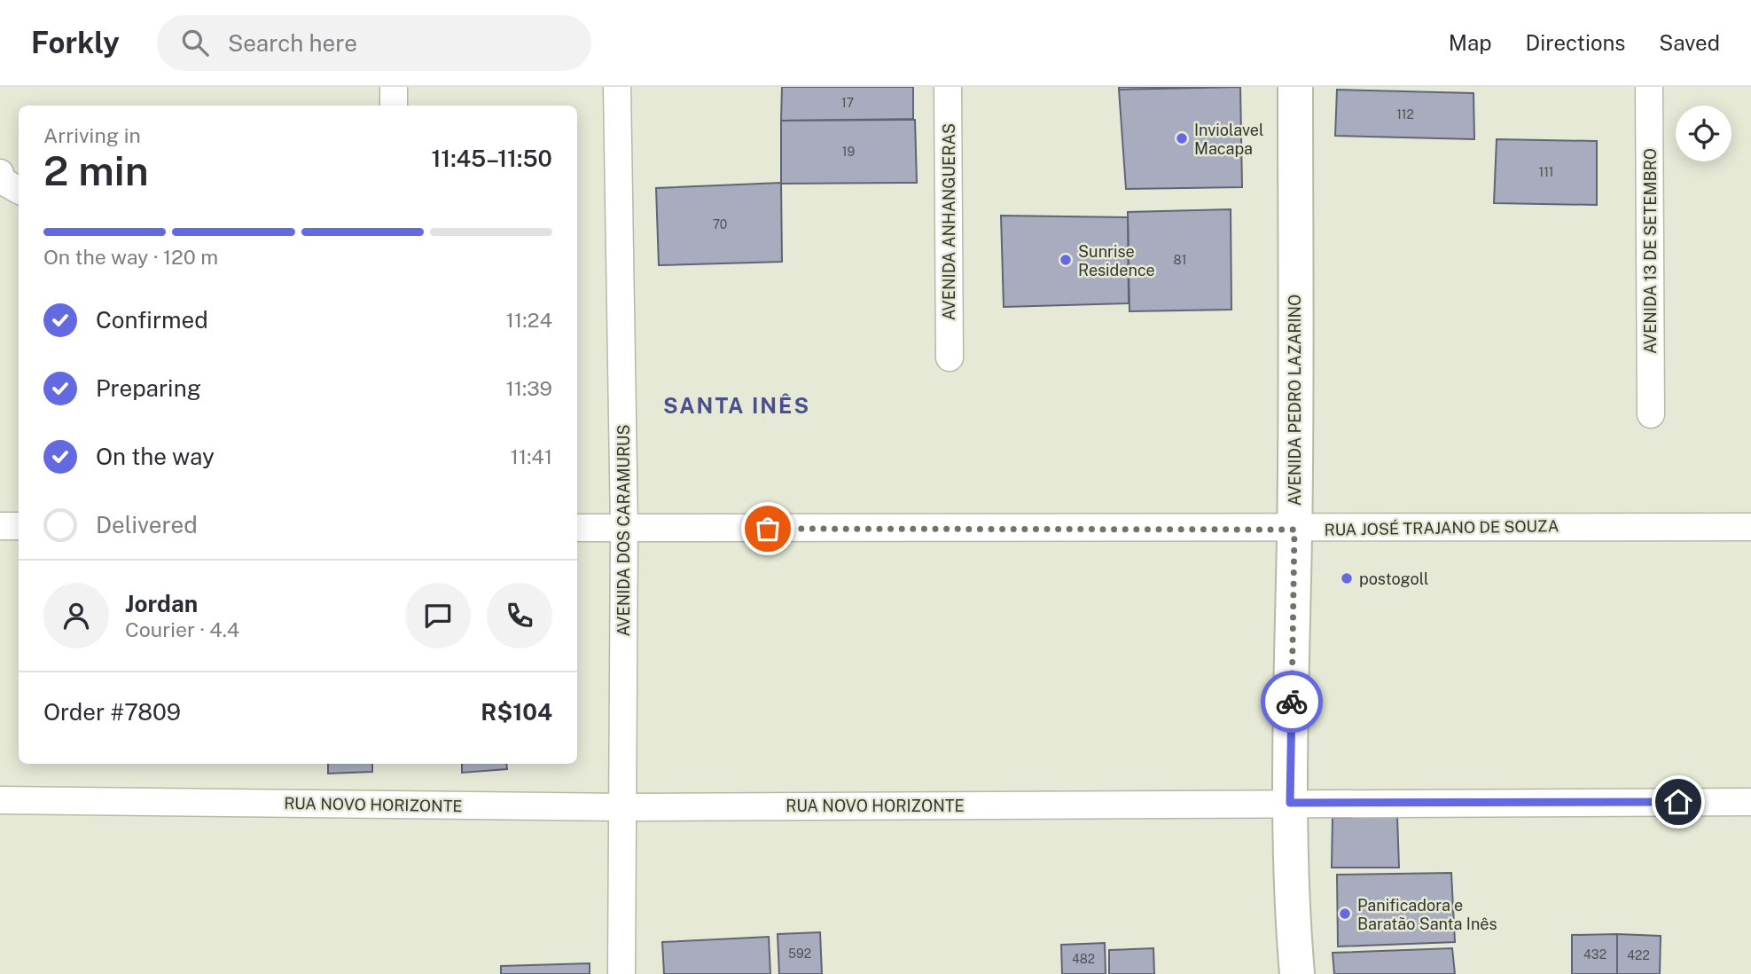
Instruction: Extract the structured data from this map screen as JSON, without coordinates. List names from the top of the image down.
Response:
{
  "streets": {
    "main road": ["AVENIDA PEDRO LAZARINO"],
    "street": [
      "AVENIDA ANHANGUERAS",
      "AVENIDA 13 DE SETEMBRO",
      "RUA JOSÉ TRAJANO DE SOUZA",
      "AVENIDA DOS CARAMURUS",
      "RUA NOVO HORIZONTE"
    ]
  },
  "crossings": [
    ["AVENIDA PEDRO LAZARINO", "RUA JOSÉ TRAJANO DE SOUZA"],
    ["AVENIDA PEDRO LAZARINO", "RUA NOVO HORIZONTE"],
    ["RUA JOSÉ TRAJANO DE SOUZA", "AVENIDA DOS CARAMURUS"],
    ["AVENIDA DOS CARAMURUS", "RUA NOVO HORIZONTE"]
  ],
  "districts": ["SANTA INÊS"],
  "places": [
    "Inviolavel Macapa",
    "Sunrise Residence",
    "postogoll",
    "Panificadora e Baratão Santa Inês"
  ],
  "house_numbers": [
    "17",
    "112",
    "19",
    "111",
    "70",
    "81",
    "592",
    "432",
    "422",
    "482"
  ],
  "page": {
    "header": "Forkly",
    "search": "Search here",
    "nav": ["Map", "Directions", "Saved"],
    "heading": ["2 min", "Arriving in", "11:45–11:50"],
    "panel": [
      "Jordan",
      "Courier · 4.4",
      "Order #7809",
      "R$104"
    ],
    "bar": "On the way · 120 m",
    "list": [
      ["Confirmed", "11:24"],
      ["Preparing", "11:39"],
      ["On the way", "11:41"],
      "Delivered"
    ]
  }
}
